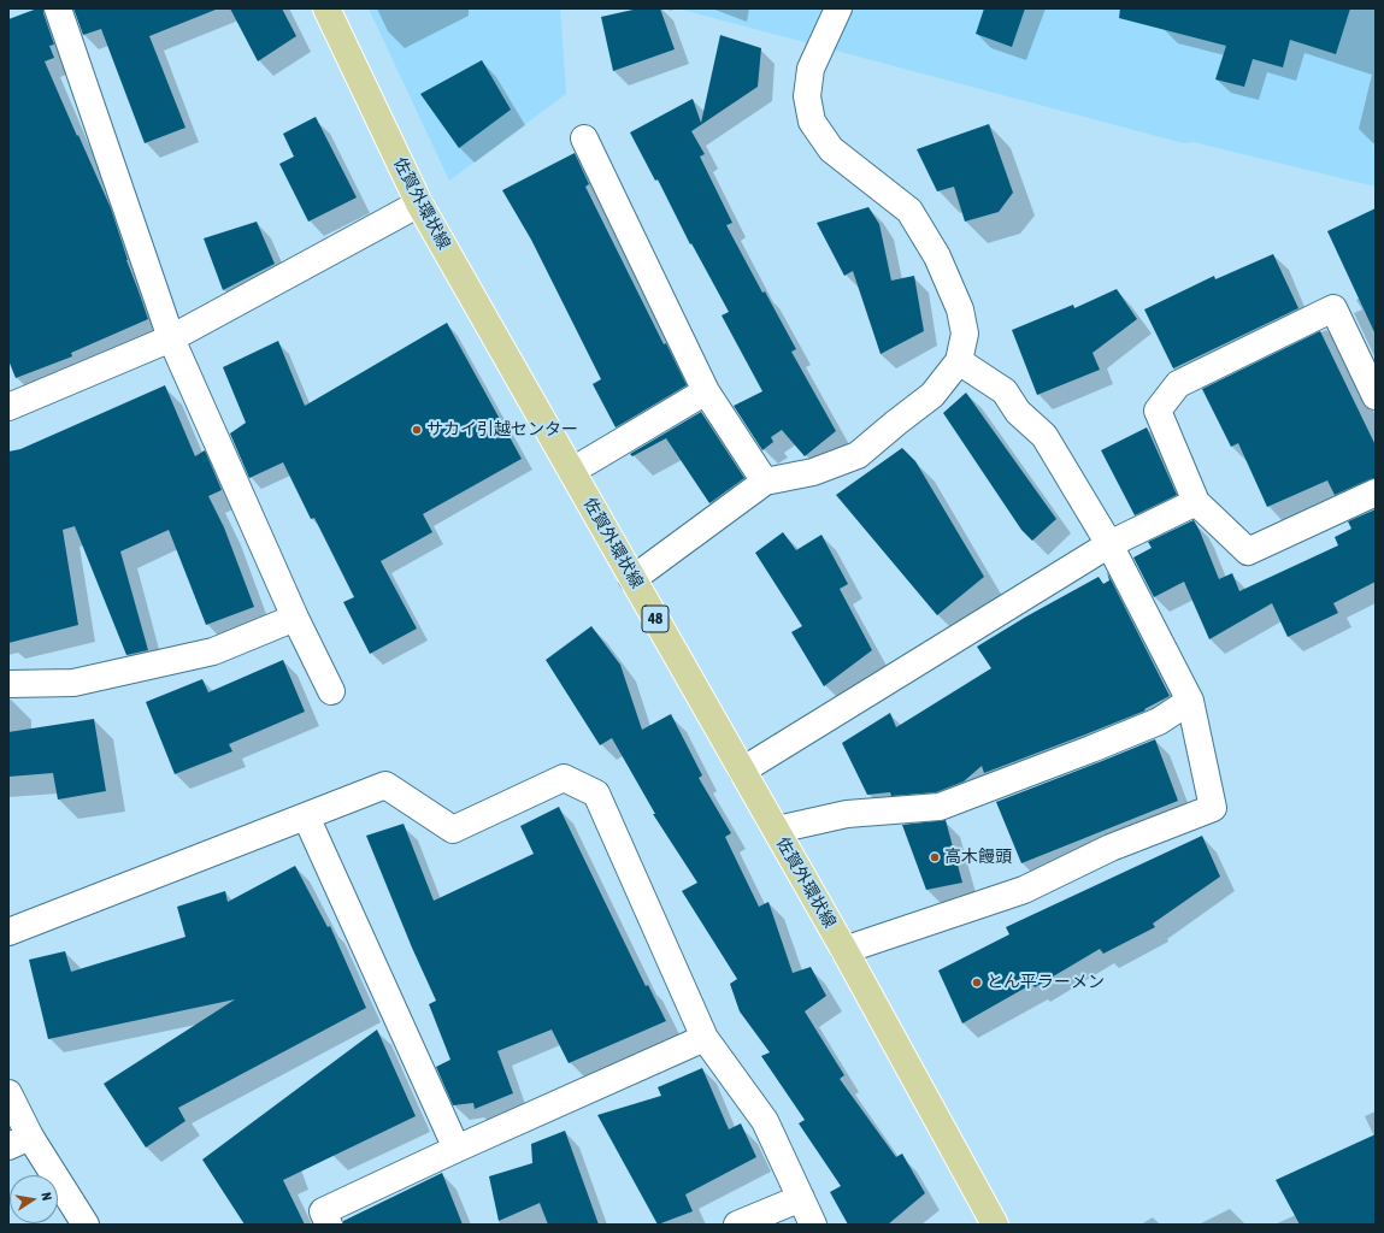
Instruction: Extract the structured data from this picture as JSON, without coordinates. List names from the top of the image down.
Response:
{
  "streets": {
    "main road": ["佐賀外環状線", "48"]
  },
  "places": ["サカイ引越センター", "高木饅頭", "とん平ラーメン"],
  "north": "right"
}
